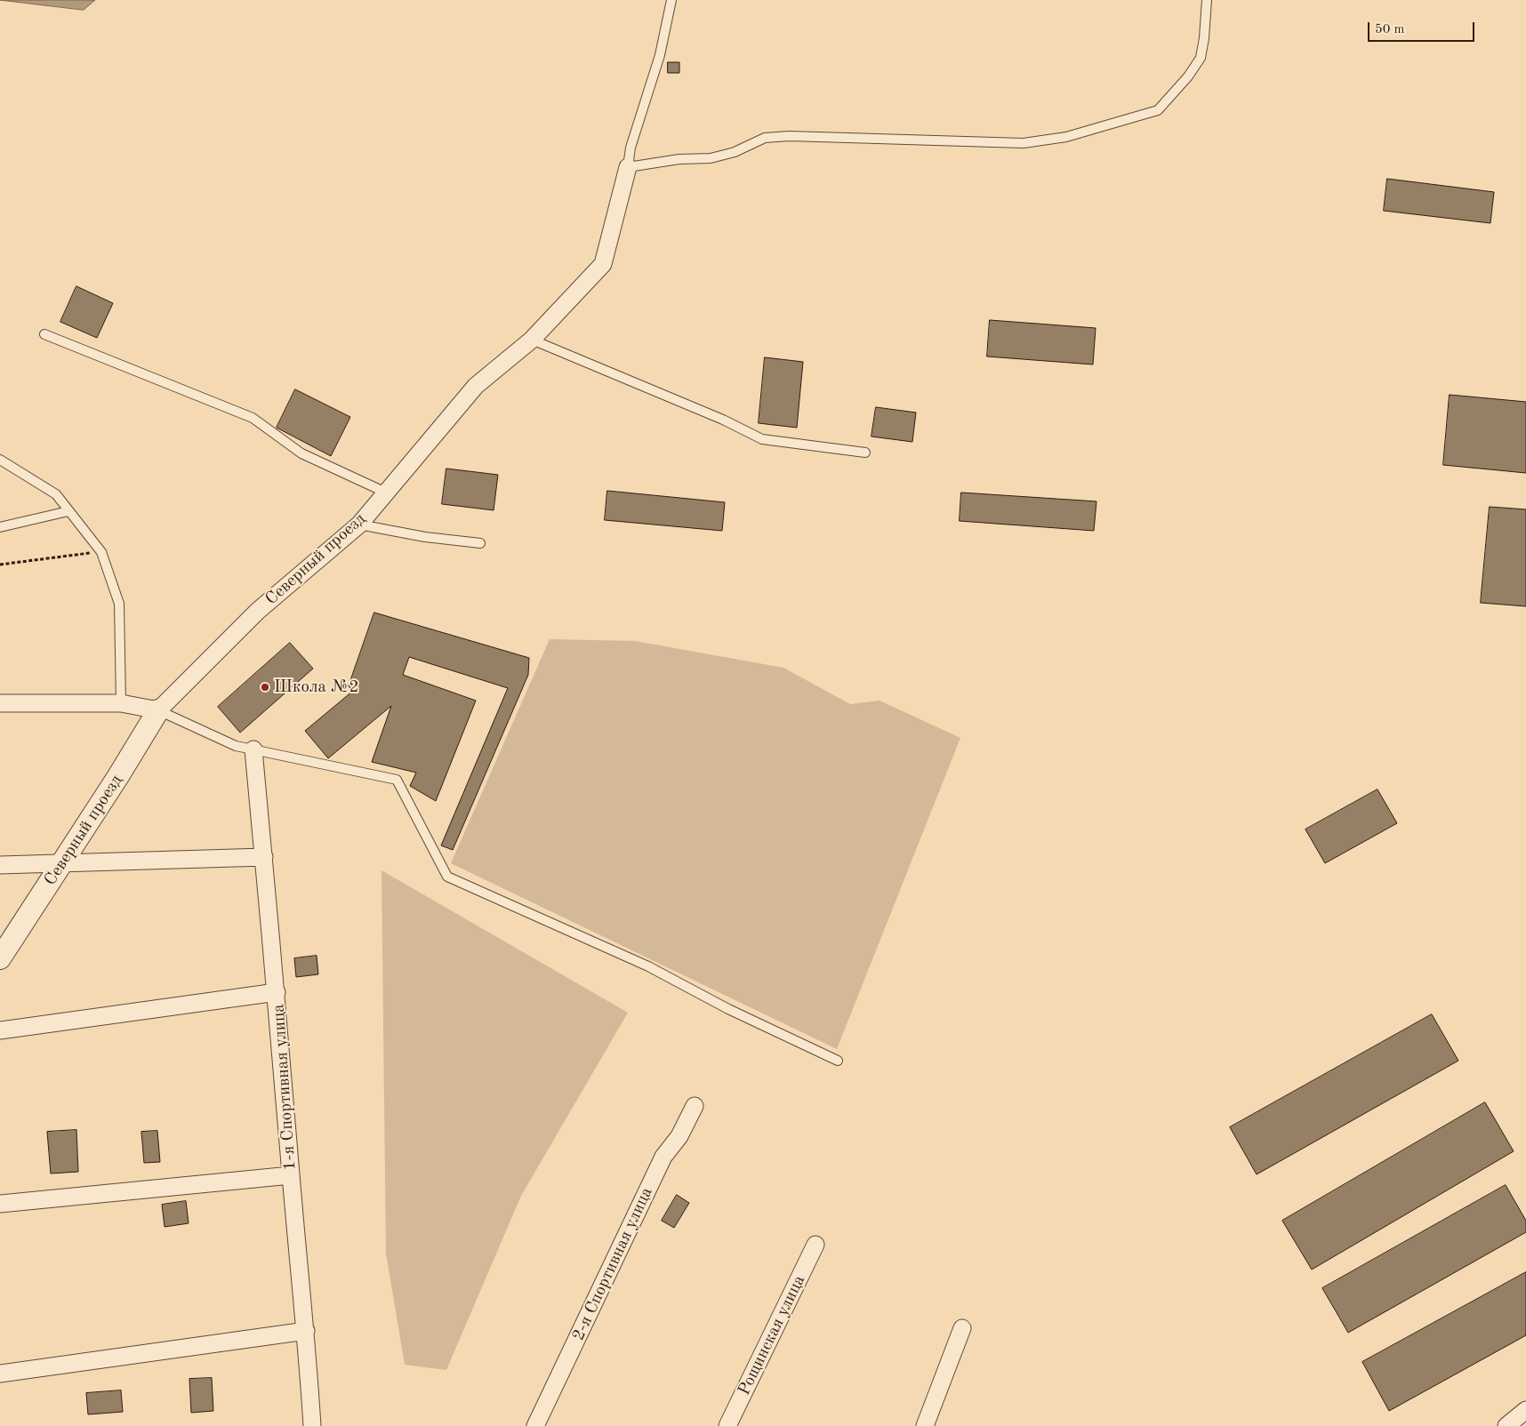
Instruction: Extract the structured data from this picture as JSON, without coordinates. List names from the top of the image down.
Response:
{
  "streets": {
    "street": [
      "Северный проезд",
      "1-я Спортивная улица",
      "2-я Спортивная улица",
      "Рощинская улица"
    ]
  },
  "places": ["Школа №2"],
  "scale_bar": "50 m"
}
